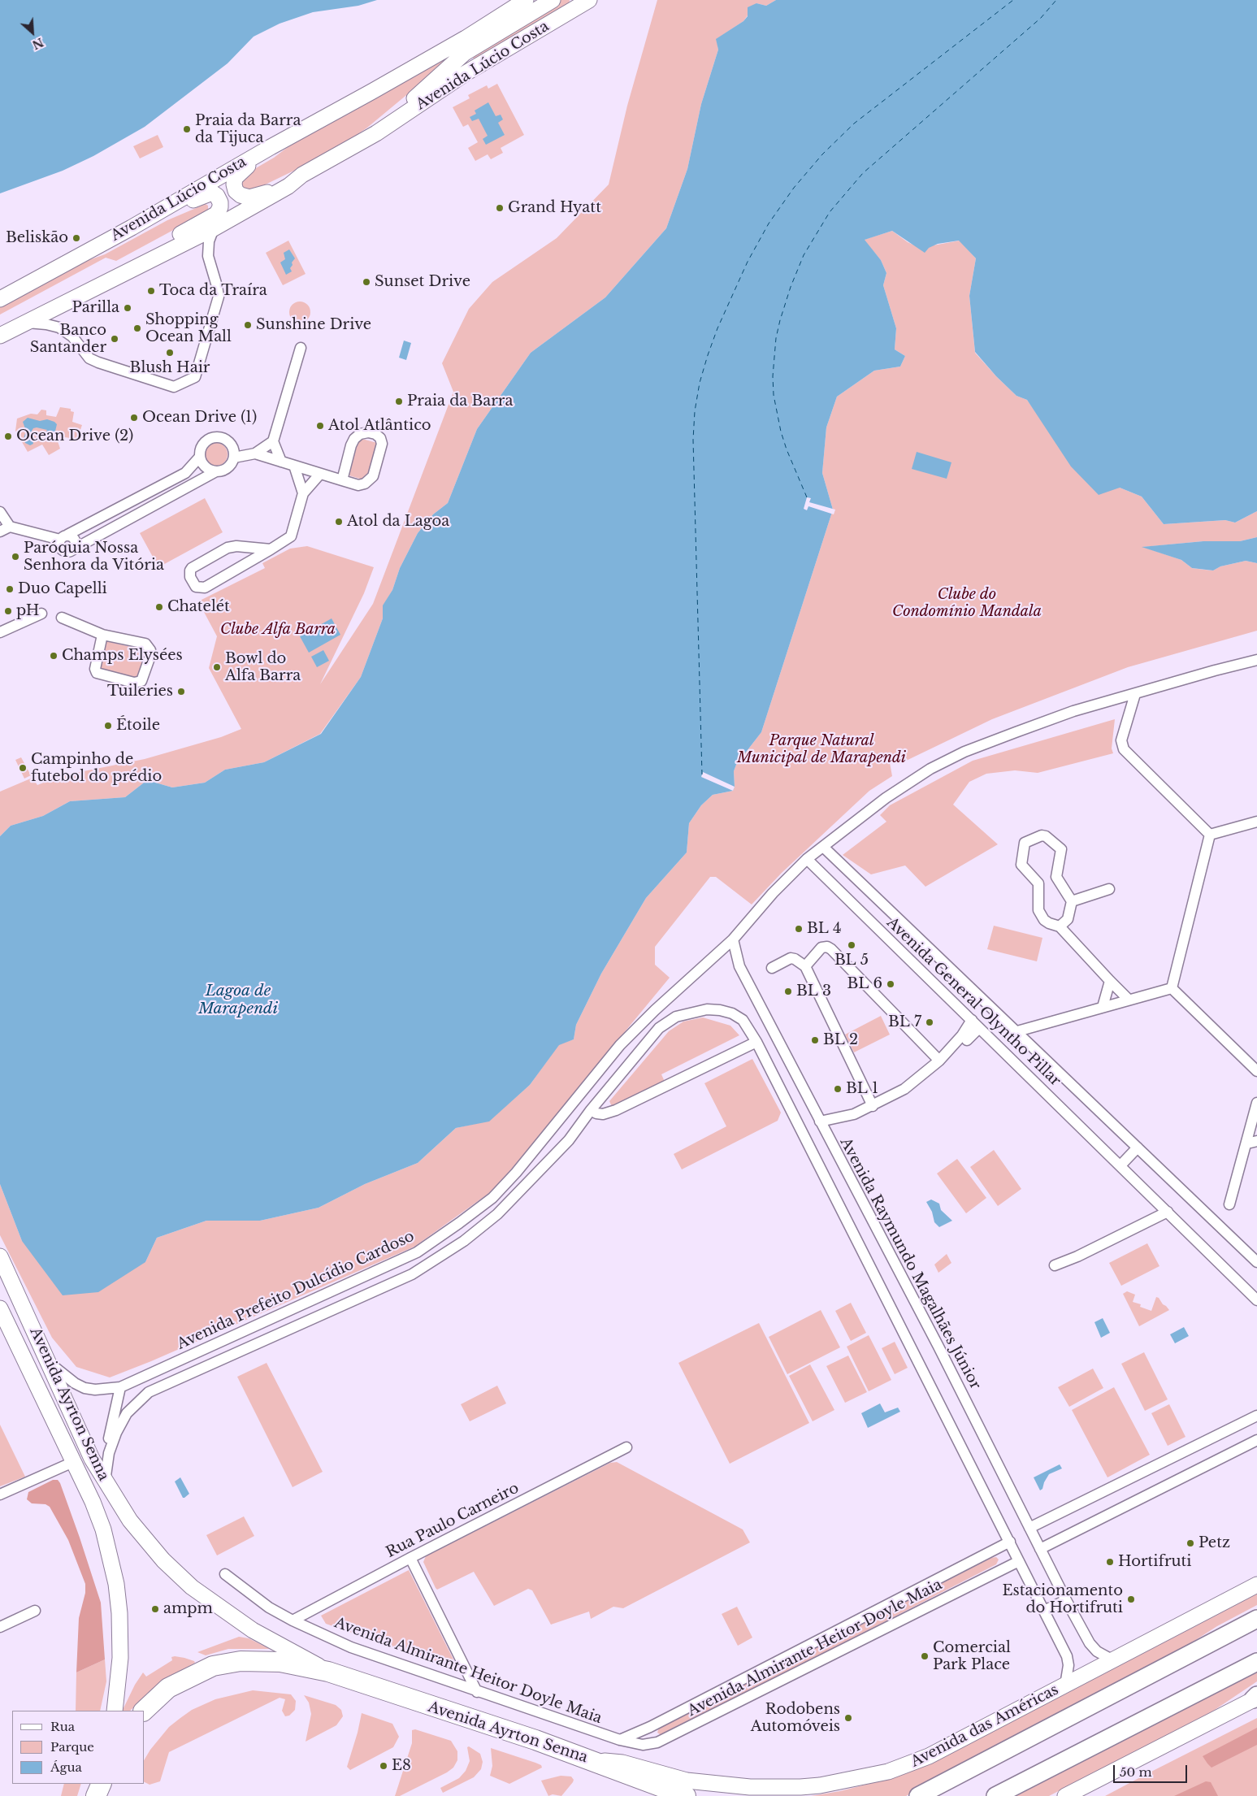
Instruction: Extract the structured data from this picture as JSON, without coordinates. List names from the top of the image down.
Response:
{
  "streets": {
    "highway": ["Avenida Ayrton Senna"],
    "main road": ["Avenida Lúcio Costa", "Avenida das Américas"],
    "street": [
      "Avenida General Olyntho Pillar",
      "Avenida Raymundo Magalhães Júnior",
      "Avenida Prefeito Dulcídio Cardoso",
      "Rua Paulo Carneiro",
      "Avenida Almirante Heitor Doyle Maia"
    ]
  },
  "crossings": [
    ["Avenida General Olyntho Pillar", "Avenida Prefeito Dulcídio Cardoso"],
    ["Avenida Raymundo Magalhães Júnior", "Avenida Prefeito Dulcídio Cardoso"],
    ["Avenida Raymundo Magalhães Júnior", "Avenida das Américas"],
    ["Avenida Prefeito Dulcídio Cardoso", "Avenida Ayrton Senna"],
    ["Avenida Ayrton Senna", "Avenida das Américas"],
    ["Rua Paulo Carneiro", "Avenida Almirante Heitor Doyle Maia"]
  ],
  "water": ["Lagoa de Marapendi"],
  "parks": ["Clube do Condomínio Mandala", "Clube Alfa Barra", "Parque Natural Municipal de Marapendi"],
  "places": [
    "Praia da Barra da Tijuca",
    "Grand Hyatt",
    "Beliskão",
    "Sunset Drive",
    "Toca da Traíra",
    "Parilla",
    "Sunshine Drive",
    "Shopping Ocean Mall",
    "Banco Santander",
    "Blush Hair",
    "Praia da Barra",
    "Ocean Drive (1)",
    "Atol Atlântico",
    "Ocean Drive (2)",
    "Atol da Lagoa",
    "Paróquia Nossa Senhora da Vitória",
    "Duo Capelli",
    "Chatelét",
    "pH",
    "Champs Elysées",
    "Bowl do Alfa Barra",
    "Tuileries",
    "Étoile",
    "Campinho de futebol do prédio",
    "BL 4",
    "BL 5",
    "BL 6",
    "BL 3",
    "BL 7",
    "BL 2",
    "BL 1",
    "Petz",
    "Hortifruti",
    "Estacionamento do Hortifruti",
    "ampm",
    "Comercial Park Place",
    "Rodobens Automóveis",
    "E8"
  ],
  "legend": ["Rua", "Parque", "Água"],
  "scale_bar": "50 m",
  "north": "bottom right"
}
